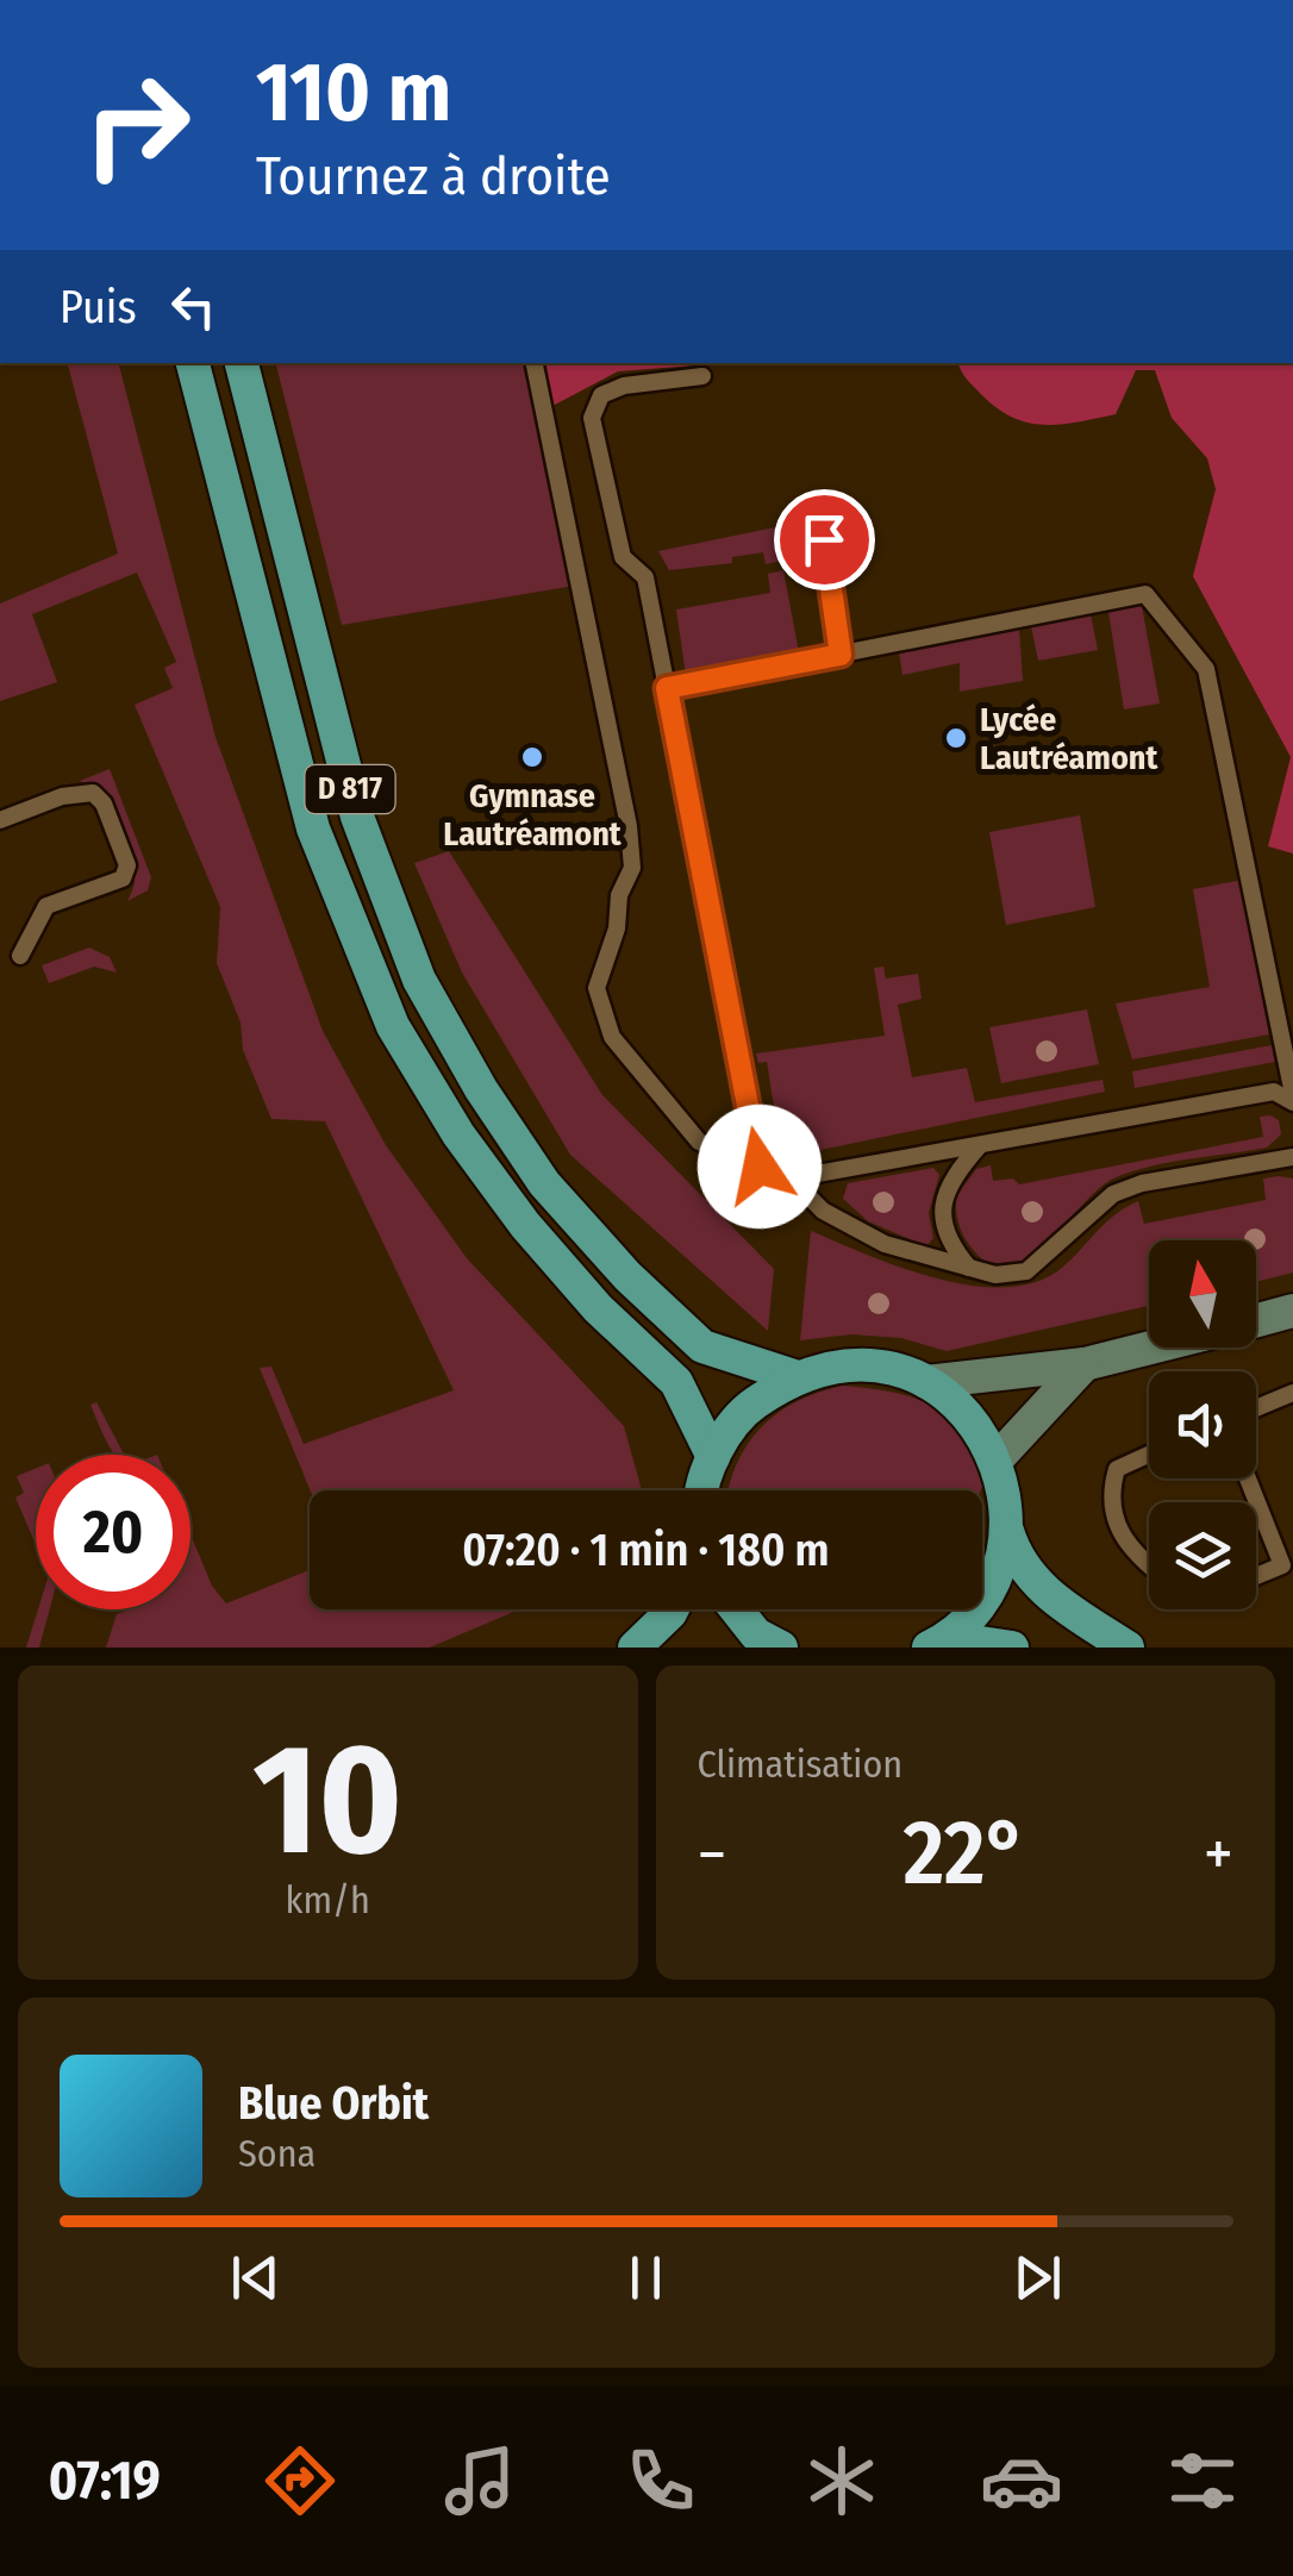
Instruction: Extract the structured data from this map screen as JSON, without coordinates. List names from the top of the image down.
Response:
{
  "streets": {
    "main road": ["D 817"]
  },
  "places": ["Lycée Lautréamont", "Gymnase Lautréamont"],
  "north": "top",
  "page": {
    "turn": ["110 m", "Tournez à droite"],
    "then": "Puis",
    "limit": "20",
    "trip": "07:20 · 1 min · 180 m",
    "tile": [
      ["10", "km/h"],
      "Climatisation"
    ],
    "heat": ["−", "22°", "+"],
    "song": ["Blue Orbit", "Sona"],
    "tabs": "07:19"
  }
}
